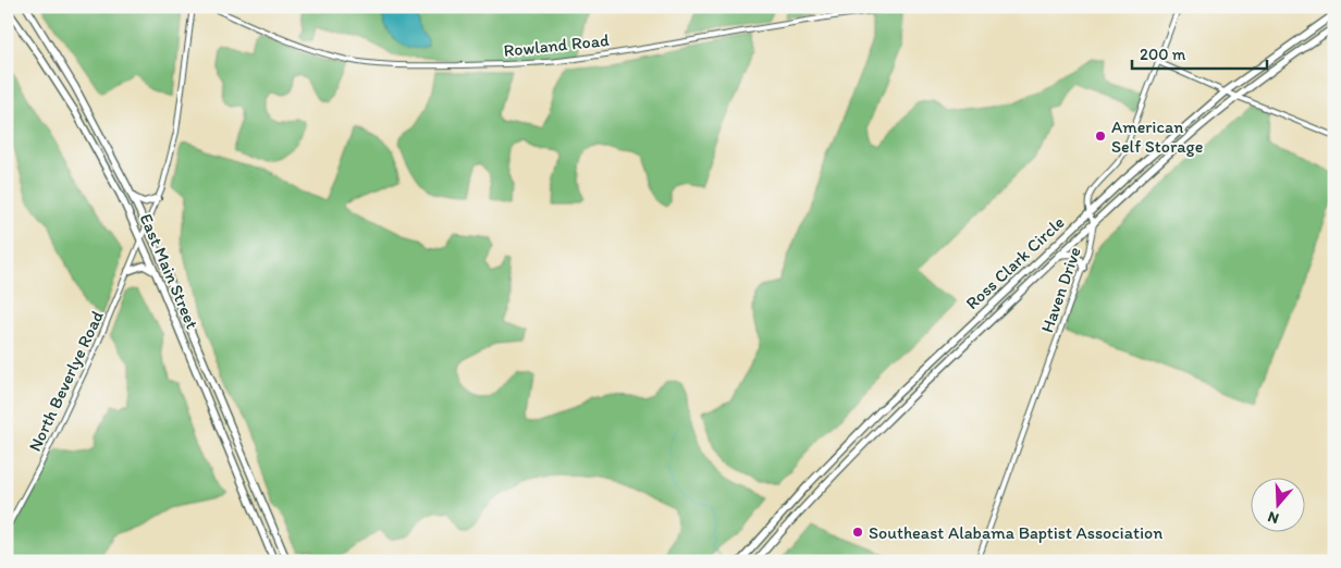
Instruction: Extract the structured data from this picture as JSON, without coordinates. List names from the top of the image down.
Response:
{
  "streets": {
    "highway": ["Ross Clark Circle", "East Main Street"],
    "street": ["Rowland Road", "Haven Drive", "North Beverlye Road"]
  },
  "crossings": [
    ["Ross Clark Circle", "Haven Drive"],
    ["East Main Street", "North Beverlye Road"]
  ],
  "places": ["American Self Storage", "Southeast Alabama Baptist Association"],
  "scale_bar": "200 m",
  "north": "bottom"
}
